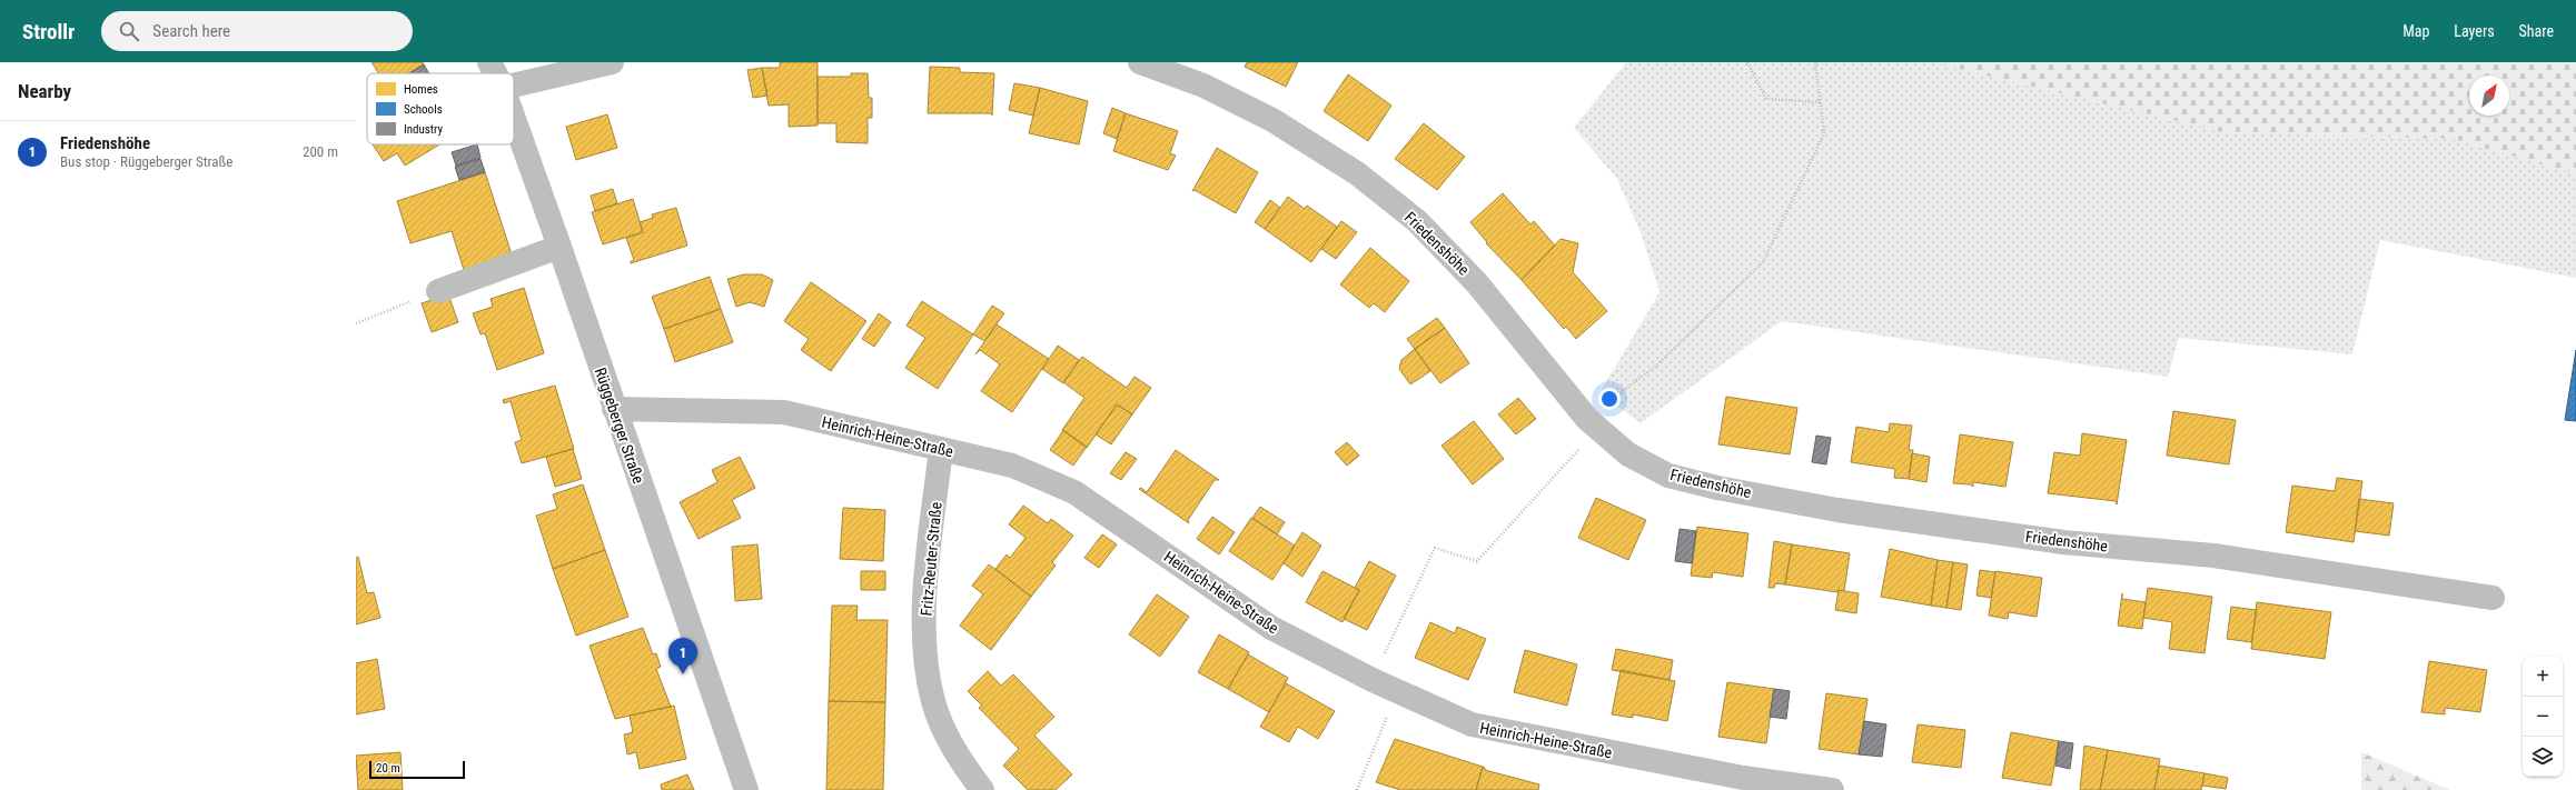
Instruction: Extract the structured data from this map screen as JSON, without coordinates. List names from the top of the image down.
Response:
{
  "streets": {
    "street": [
      "Friedenshöhe",
      "Rüggeberger Straße",
      "Heinrich-Heine-Straße",
      "Fritz-Reuter-Straße"
    ]
  },
  "crossings": [
    ["Rüggeberger Straße", "Heinrich-Heine-Straße"],
    ["Heinrich-Heine-Straße", "Fritz-Reuter-Straße"]
  ],
  "legend": ["Homes", "Schools", "Industry"],
  "scale_bar": "20 m",
  "north": "top right",
  "page": {
    "header": "Strollr",
    "search": "Search here",
    "nav": ["Map", "Layers", "Share"],
    "heading": "Nearby",
    "list": [
      {
        "mark": "1",
        "name": "Friedenshöhe",
        "note": "Bus stop · Rüggeberger Straße",
        "value": "200 m"
      }
    ],
    "pins": "1",
    "map_buttons": ["+", "−"],
    "scale": "20 m"
  }
}
